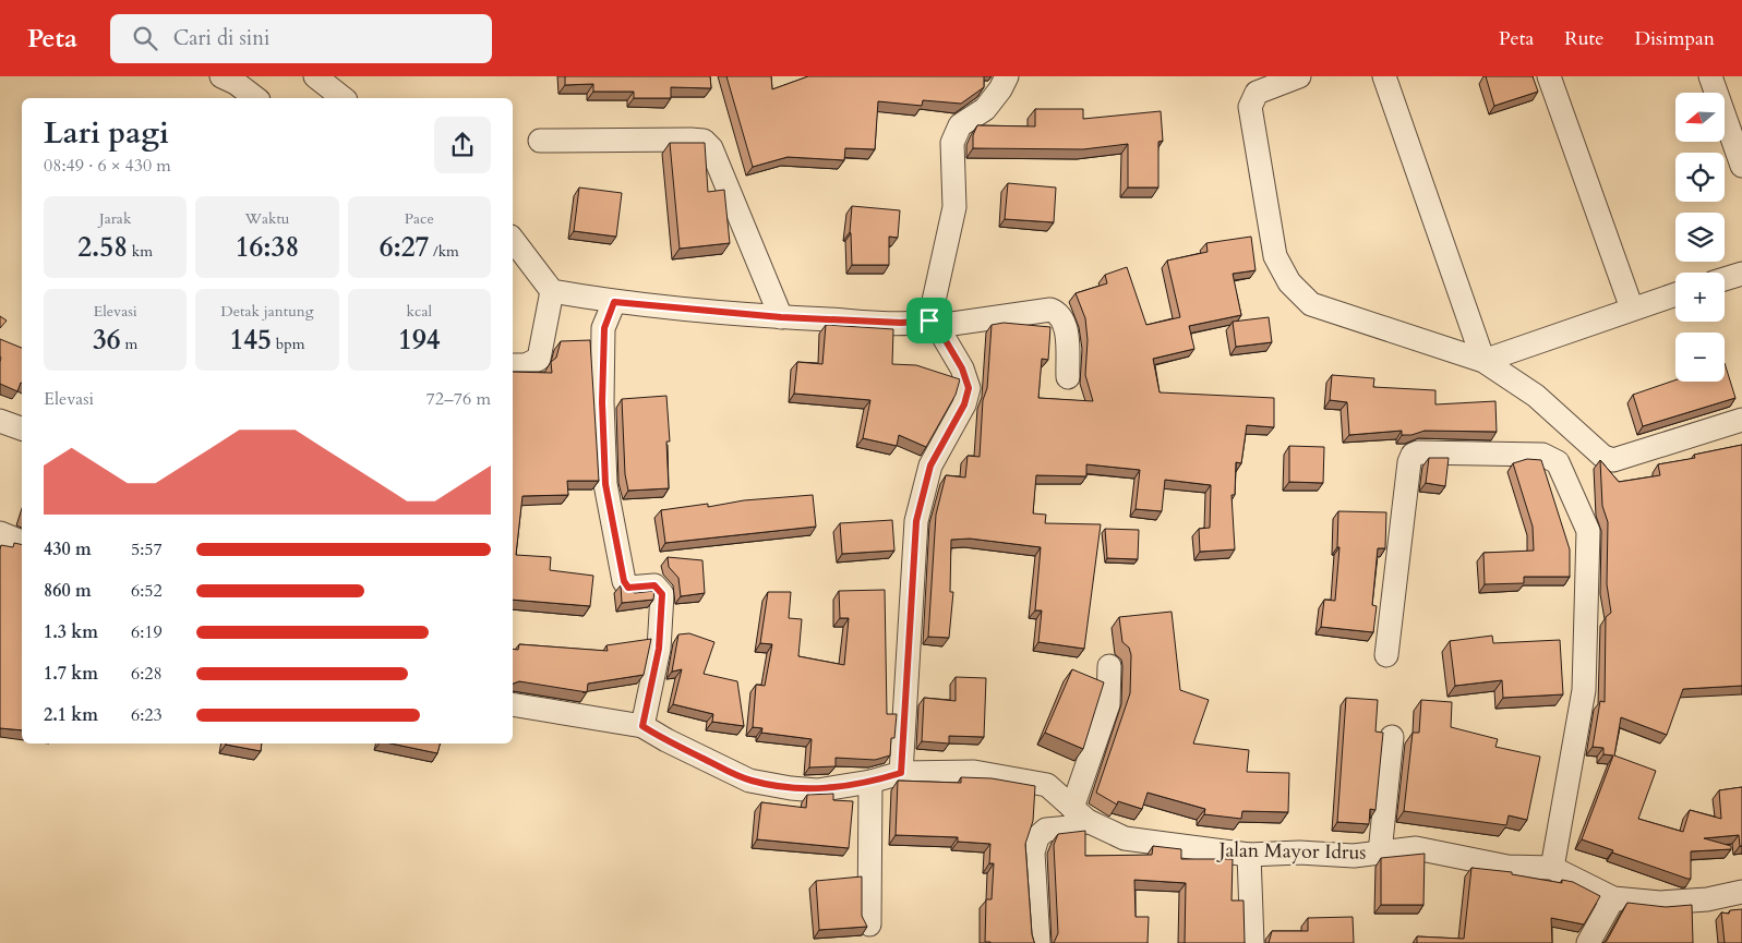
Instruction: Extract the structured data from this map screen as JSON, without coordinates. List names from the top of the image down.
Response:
{
  "streets": {
    "street": ["Jalan Mayor Idrus"]
  },
  "north": "left",
  "page": {
    "header": "Peta",
    "search": "Cari di sini",
    "nav": ["Peta", "Rute", "Disimpan"],
    "map_buttons": ["+", "−"],
    "heading": ["Lari pagi", "08:49 · 6 × 430 m"],
    "stats": [
      ["Jarak", "2.58 km"],
      ["Waktu", "16:38"],
      ["Pace", "6:27 /km"],
      ["Elevasi", "36 m"],
      ["Detak jantung", "145 bpm"],
      ["kcal", "194"]
    ],
    "chart": ["Elevasi", "72–76 m"],
    "list": [
      {
        "name": "430 m",
        "note": "5:57"
      },
      {
        "name": "860 m",
        "note": "6:52"
      },
      {
        "name": "1.3 km",
        "note": "6:19"
      },
      {
        "name": "1.7 km",
        "note": "6:28"
      },
      {
        "name": "2.1 km",
        "note": "6:23"
      }
    ]
  }
}
